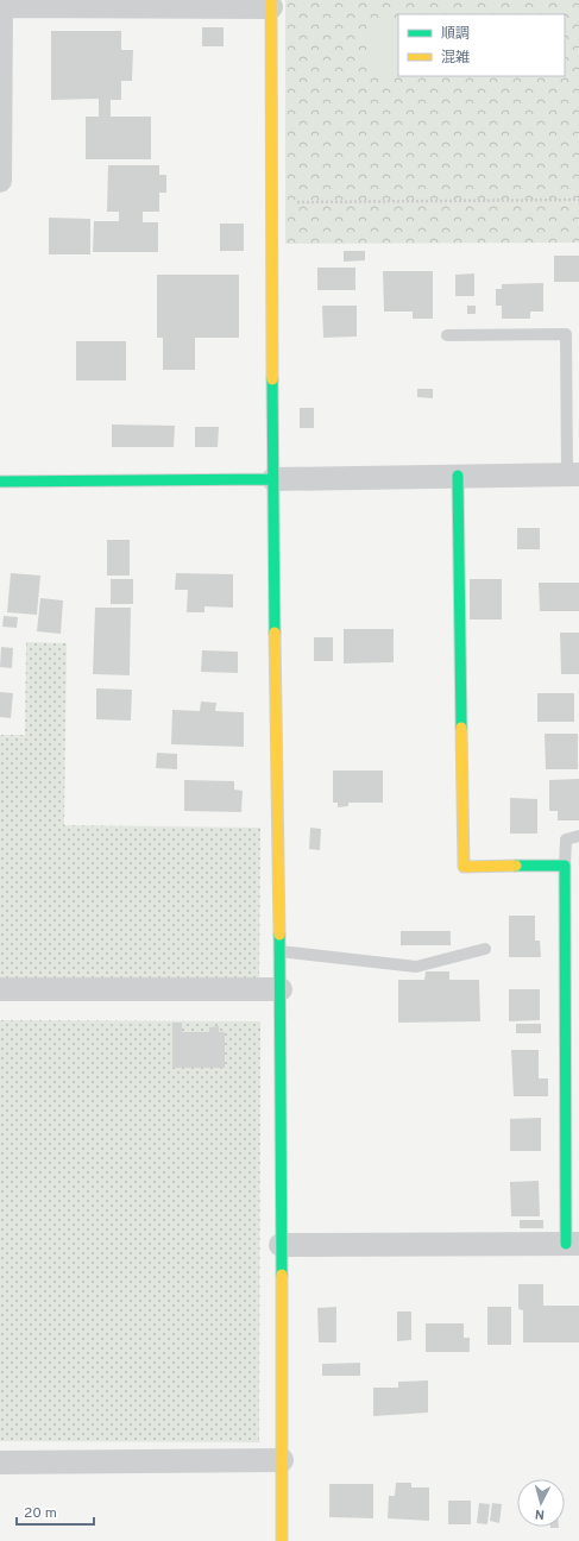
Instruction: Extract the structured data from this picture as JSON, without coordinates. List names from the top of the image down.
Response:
{
  "legend": ["順調", "混雑"],
  "scale_bar": "20 m",
  "north": "bottom"
}
